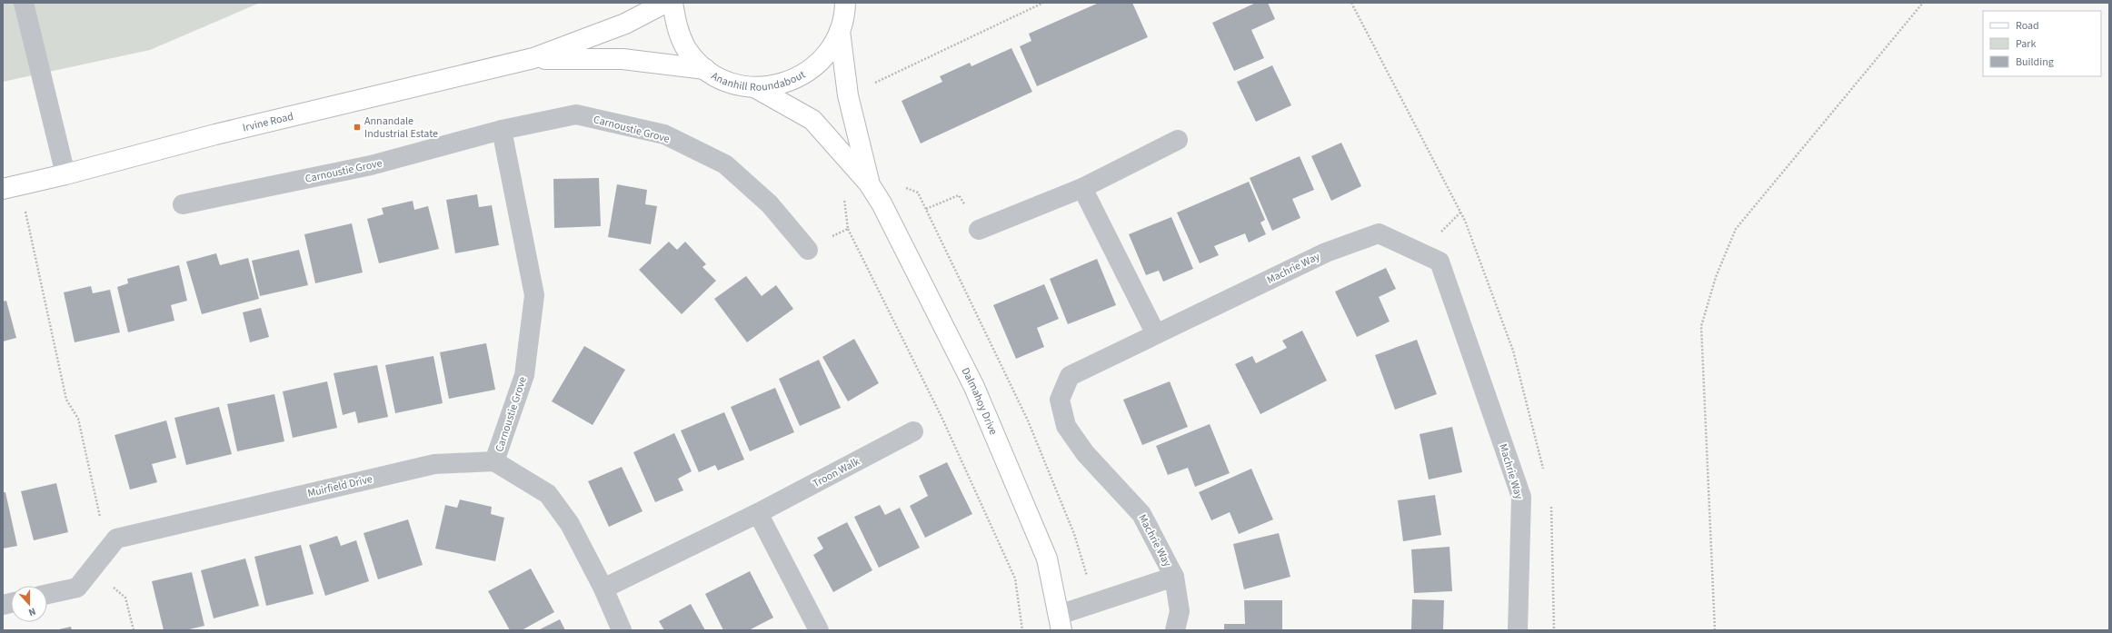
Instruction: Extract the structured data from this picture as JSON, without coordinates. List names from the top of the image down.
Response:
{
  "streets": {
    "main road": ["Ananhill Roundabout", "Irvine Road", "Dalmahoy Drive"],
    "street": [
      "Carnoustie Grove",
      "Machrie Way",
      "Troon Walk",
      "Muirfield Drive"
    ]
  },
  "crossings": [
    ["Carnoustie Grove", "Muirfield Drive"]
  ],
  "places": {
    "transit": ["Annandale Industrial Estate"]
  },
  "legend": ["Road", "Park", "Building"],
  "north": "bottom"
}
